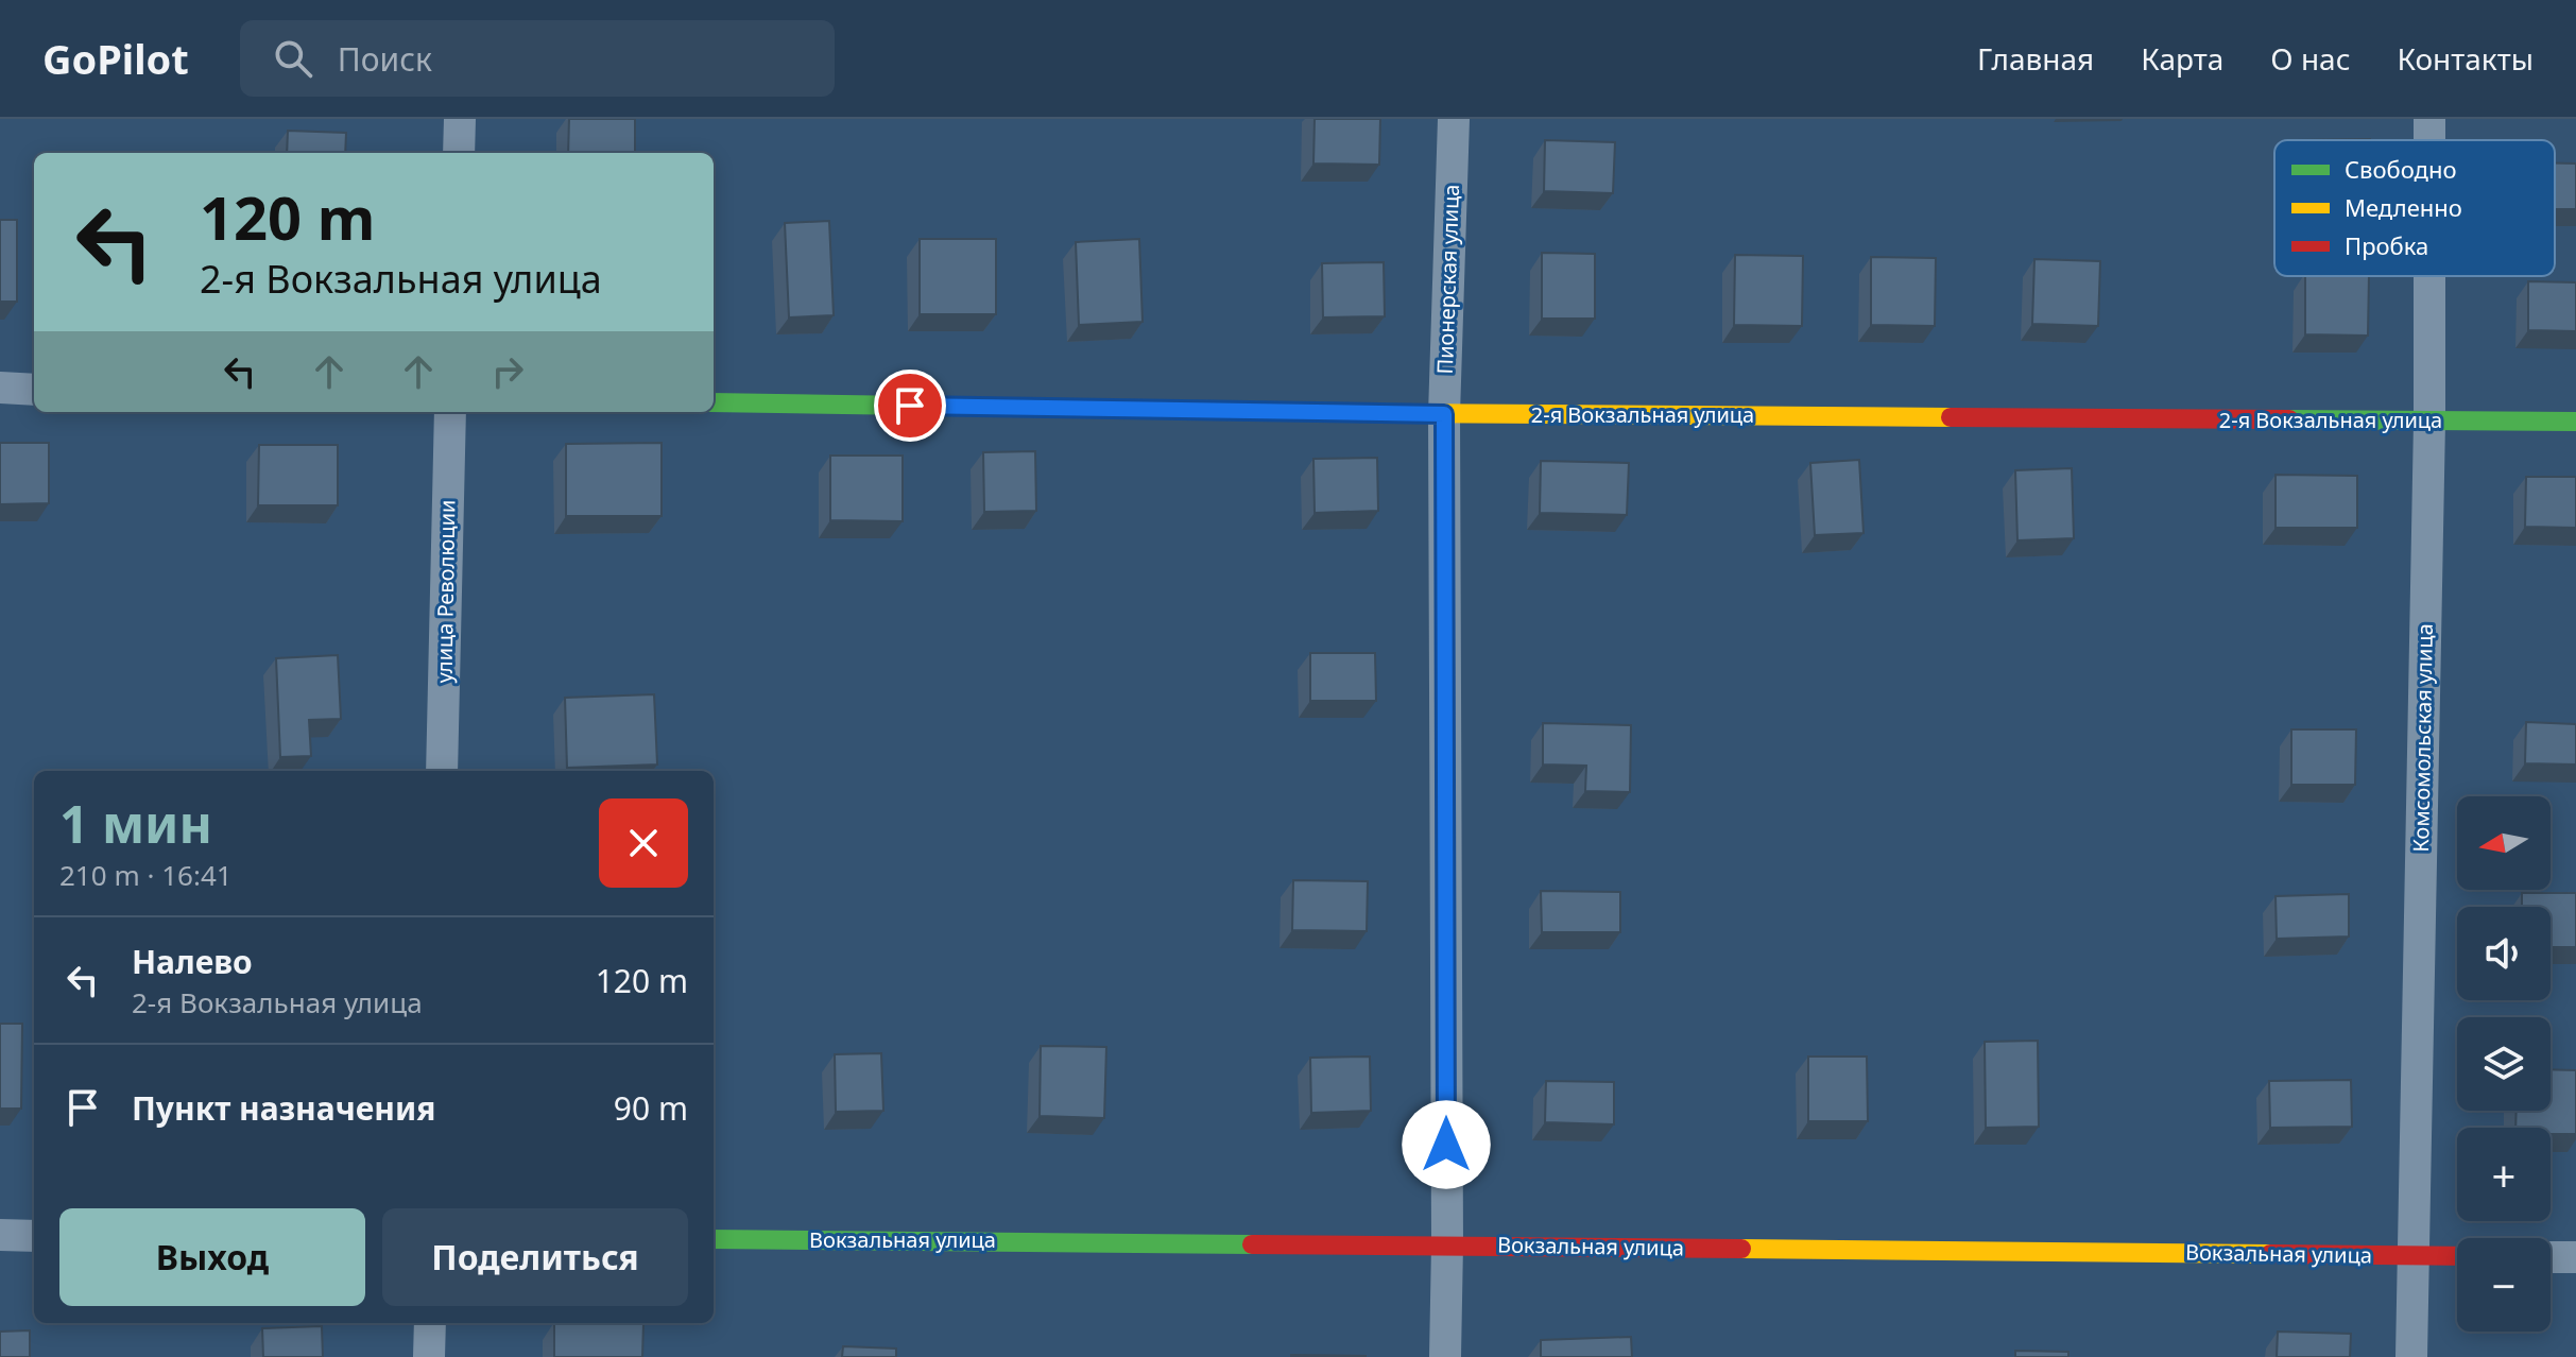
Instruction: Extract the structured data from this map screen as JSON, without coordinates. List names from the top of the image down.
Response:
{
  "streets": {
    "street": [
      "Пионерская улица",
      "2-я Вокзальная улица",
      "улица Революции",
      "Комсомольская улица",
      "Вокзальная улица"
    ]
  },
  "crossings": [
    ["Пионерская улица", "2-я Вокзальная улица"],
    ["Пионерская улица", "Вокзальная улица"],
    ["2-я Вокзальная улица", "Комсомольская улица"],
    ["Комсомольская улица", "Вокзальная улица"]
  ],
  "legend": ["Свободно", "Медленно", "Пробка"],
  "north": "left",
  "page": {
    "header": "GoPilot",
    "search": "Поиск",
    "nav": [
      "Главная",
      "Карта",
      "О нас",
      "Контакты"
    ],
    "turn": ["120 m", "2-я Вокзальная улица"],
    "heading": ["1 мин", "210 m · 16:41"],
    "map_buttons": ["+", "−"],
    "list": [
      {
        "name": "Налево",
        "note": "2-я Вокзальная улица",
        "value": "120 m"
      },
      {
        "name": "Пункт назначения",
        "value": "90 m"
      }
    ],
    "buttons": ["Выход", "Поделиться"]
  }
}
